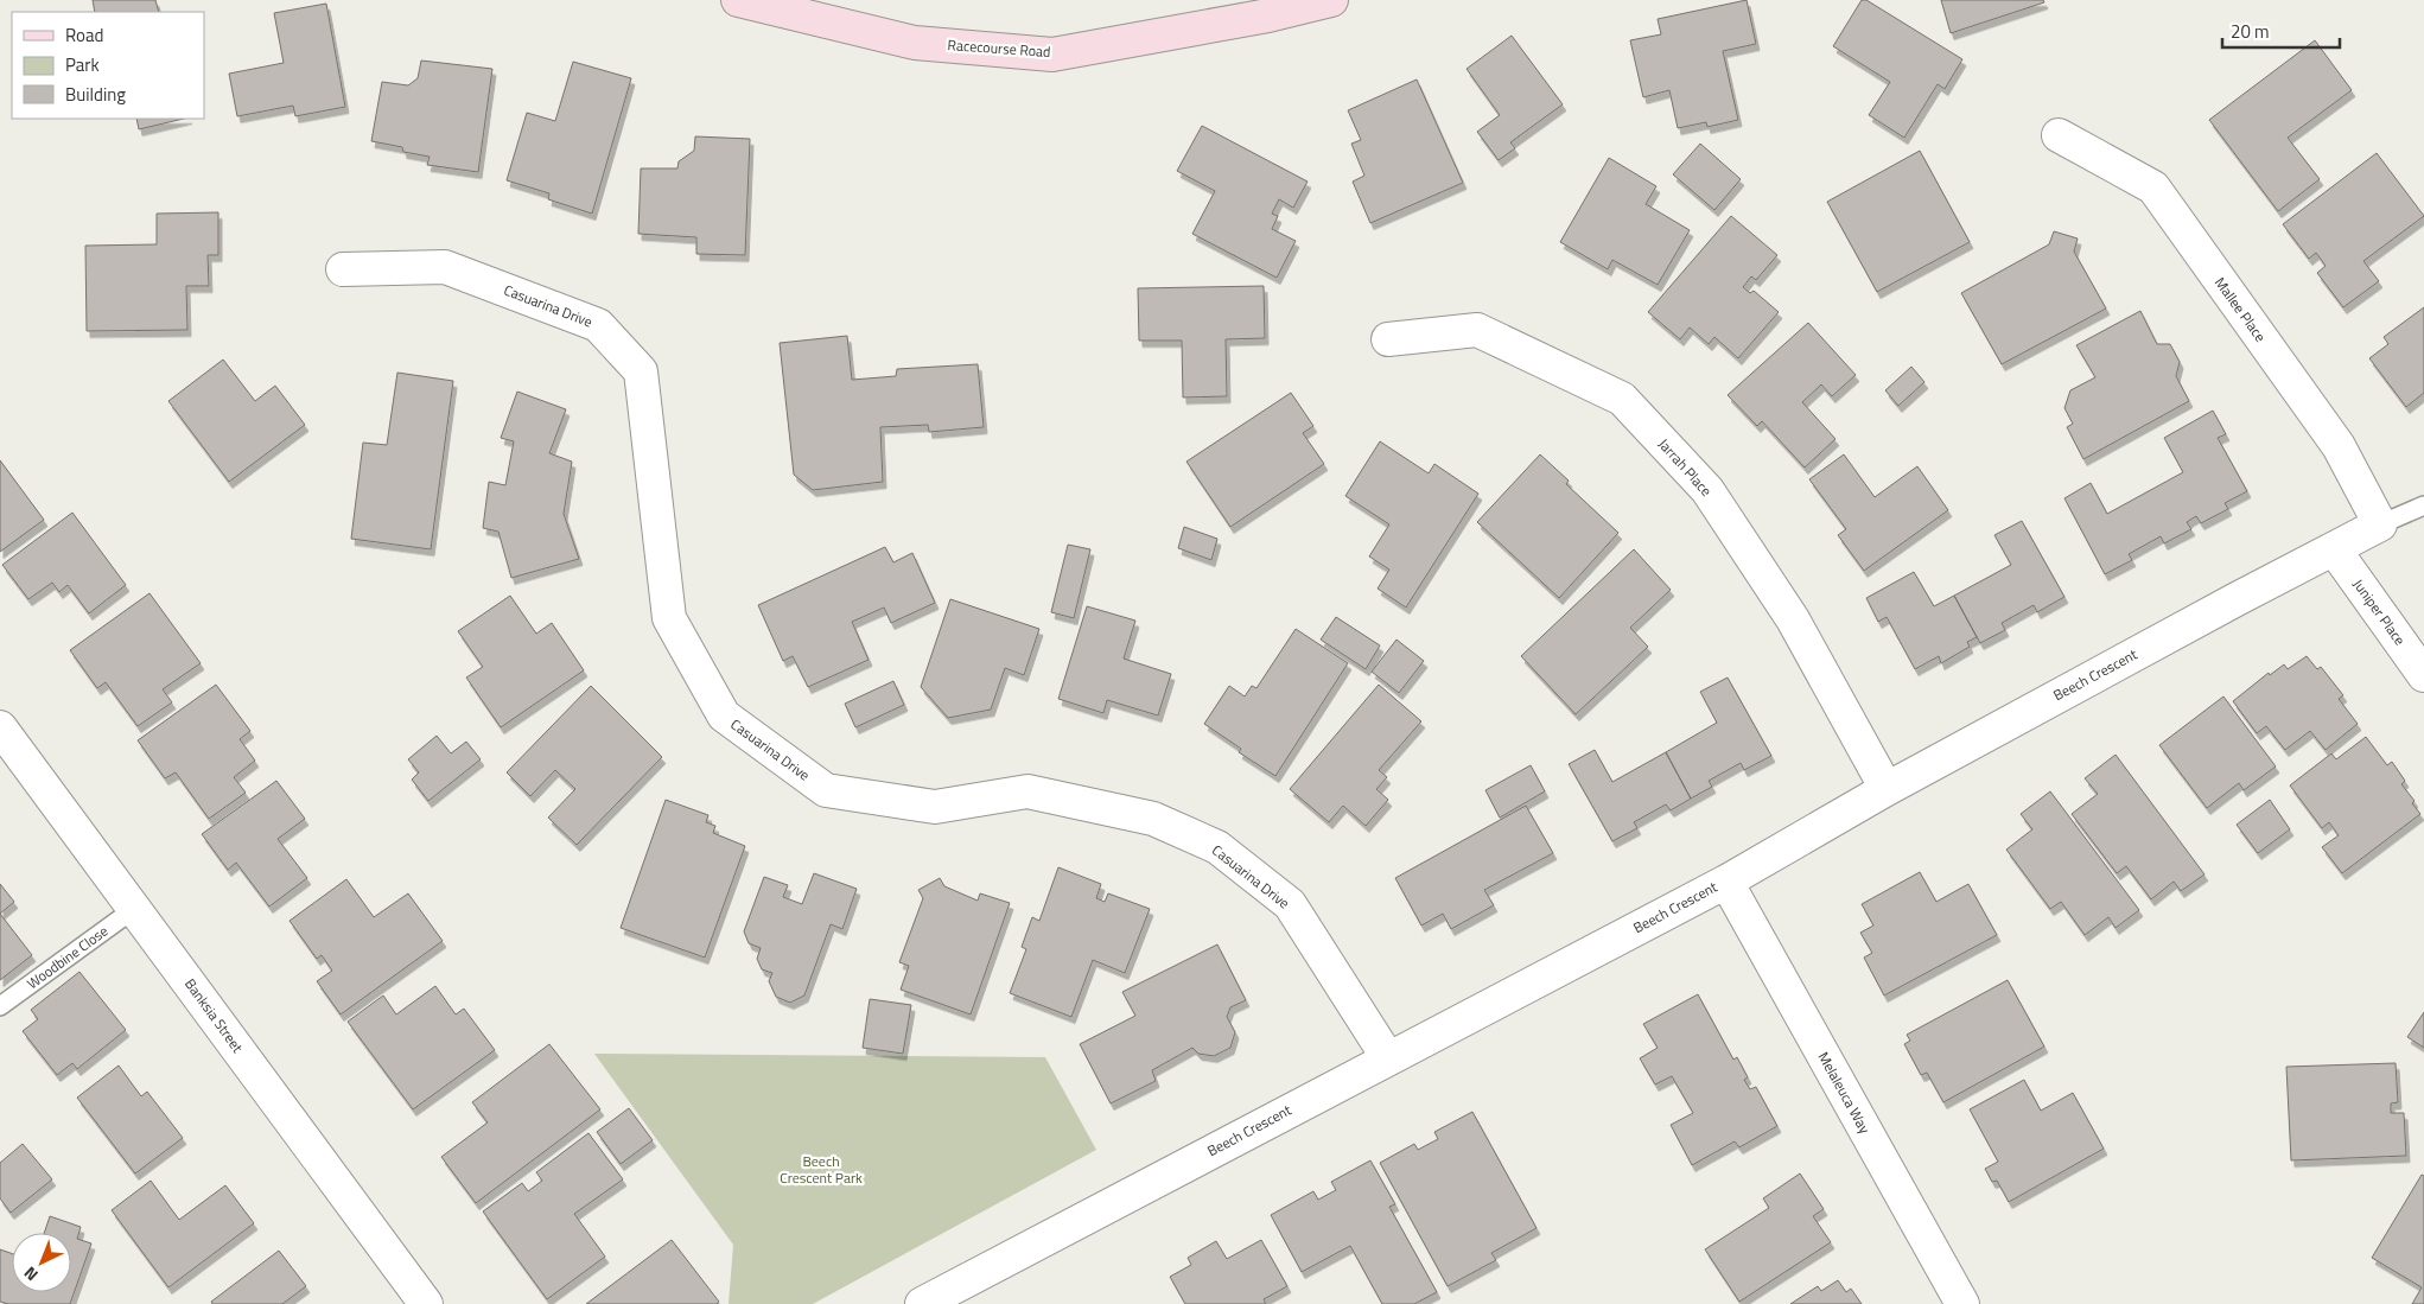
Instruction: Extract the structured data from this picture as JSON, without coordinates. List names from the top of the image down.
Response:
{
  "streets": {
    "street": [
      "Racecourse Road",
      "Casuarina Drive",
      "Mallee Place",
      "Jarrah Place",
      "Juniper Place",
      "Beech Crescent",
      "Banksia Street",
      "Melaleuca Way"
    ],
    "lane": ["Woodbine Close"]
  },
  "crossings": [
    ["Casuarina Drive", "Beech Crescent"],
    ["Mallee Place", "Beech Crescent"],
    ["Jarrah Place", "Beech Crescent"],
    ["Juniper Place", "Beech Crescent"],
    ["Beech Crescent", "Melaleuca Way"],
    ["Woodbine Close", "Banksia Street"]
  ],
  "parks": ["Beech Crescent Park"],
  "legend": ["Road", "Park", "Building"],
  "scale_bar": "20 m",
  "north": "bottom left"
}
